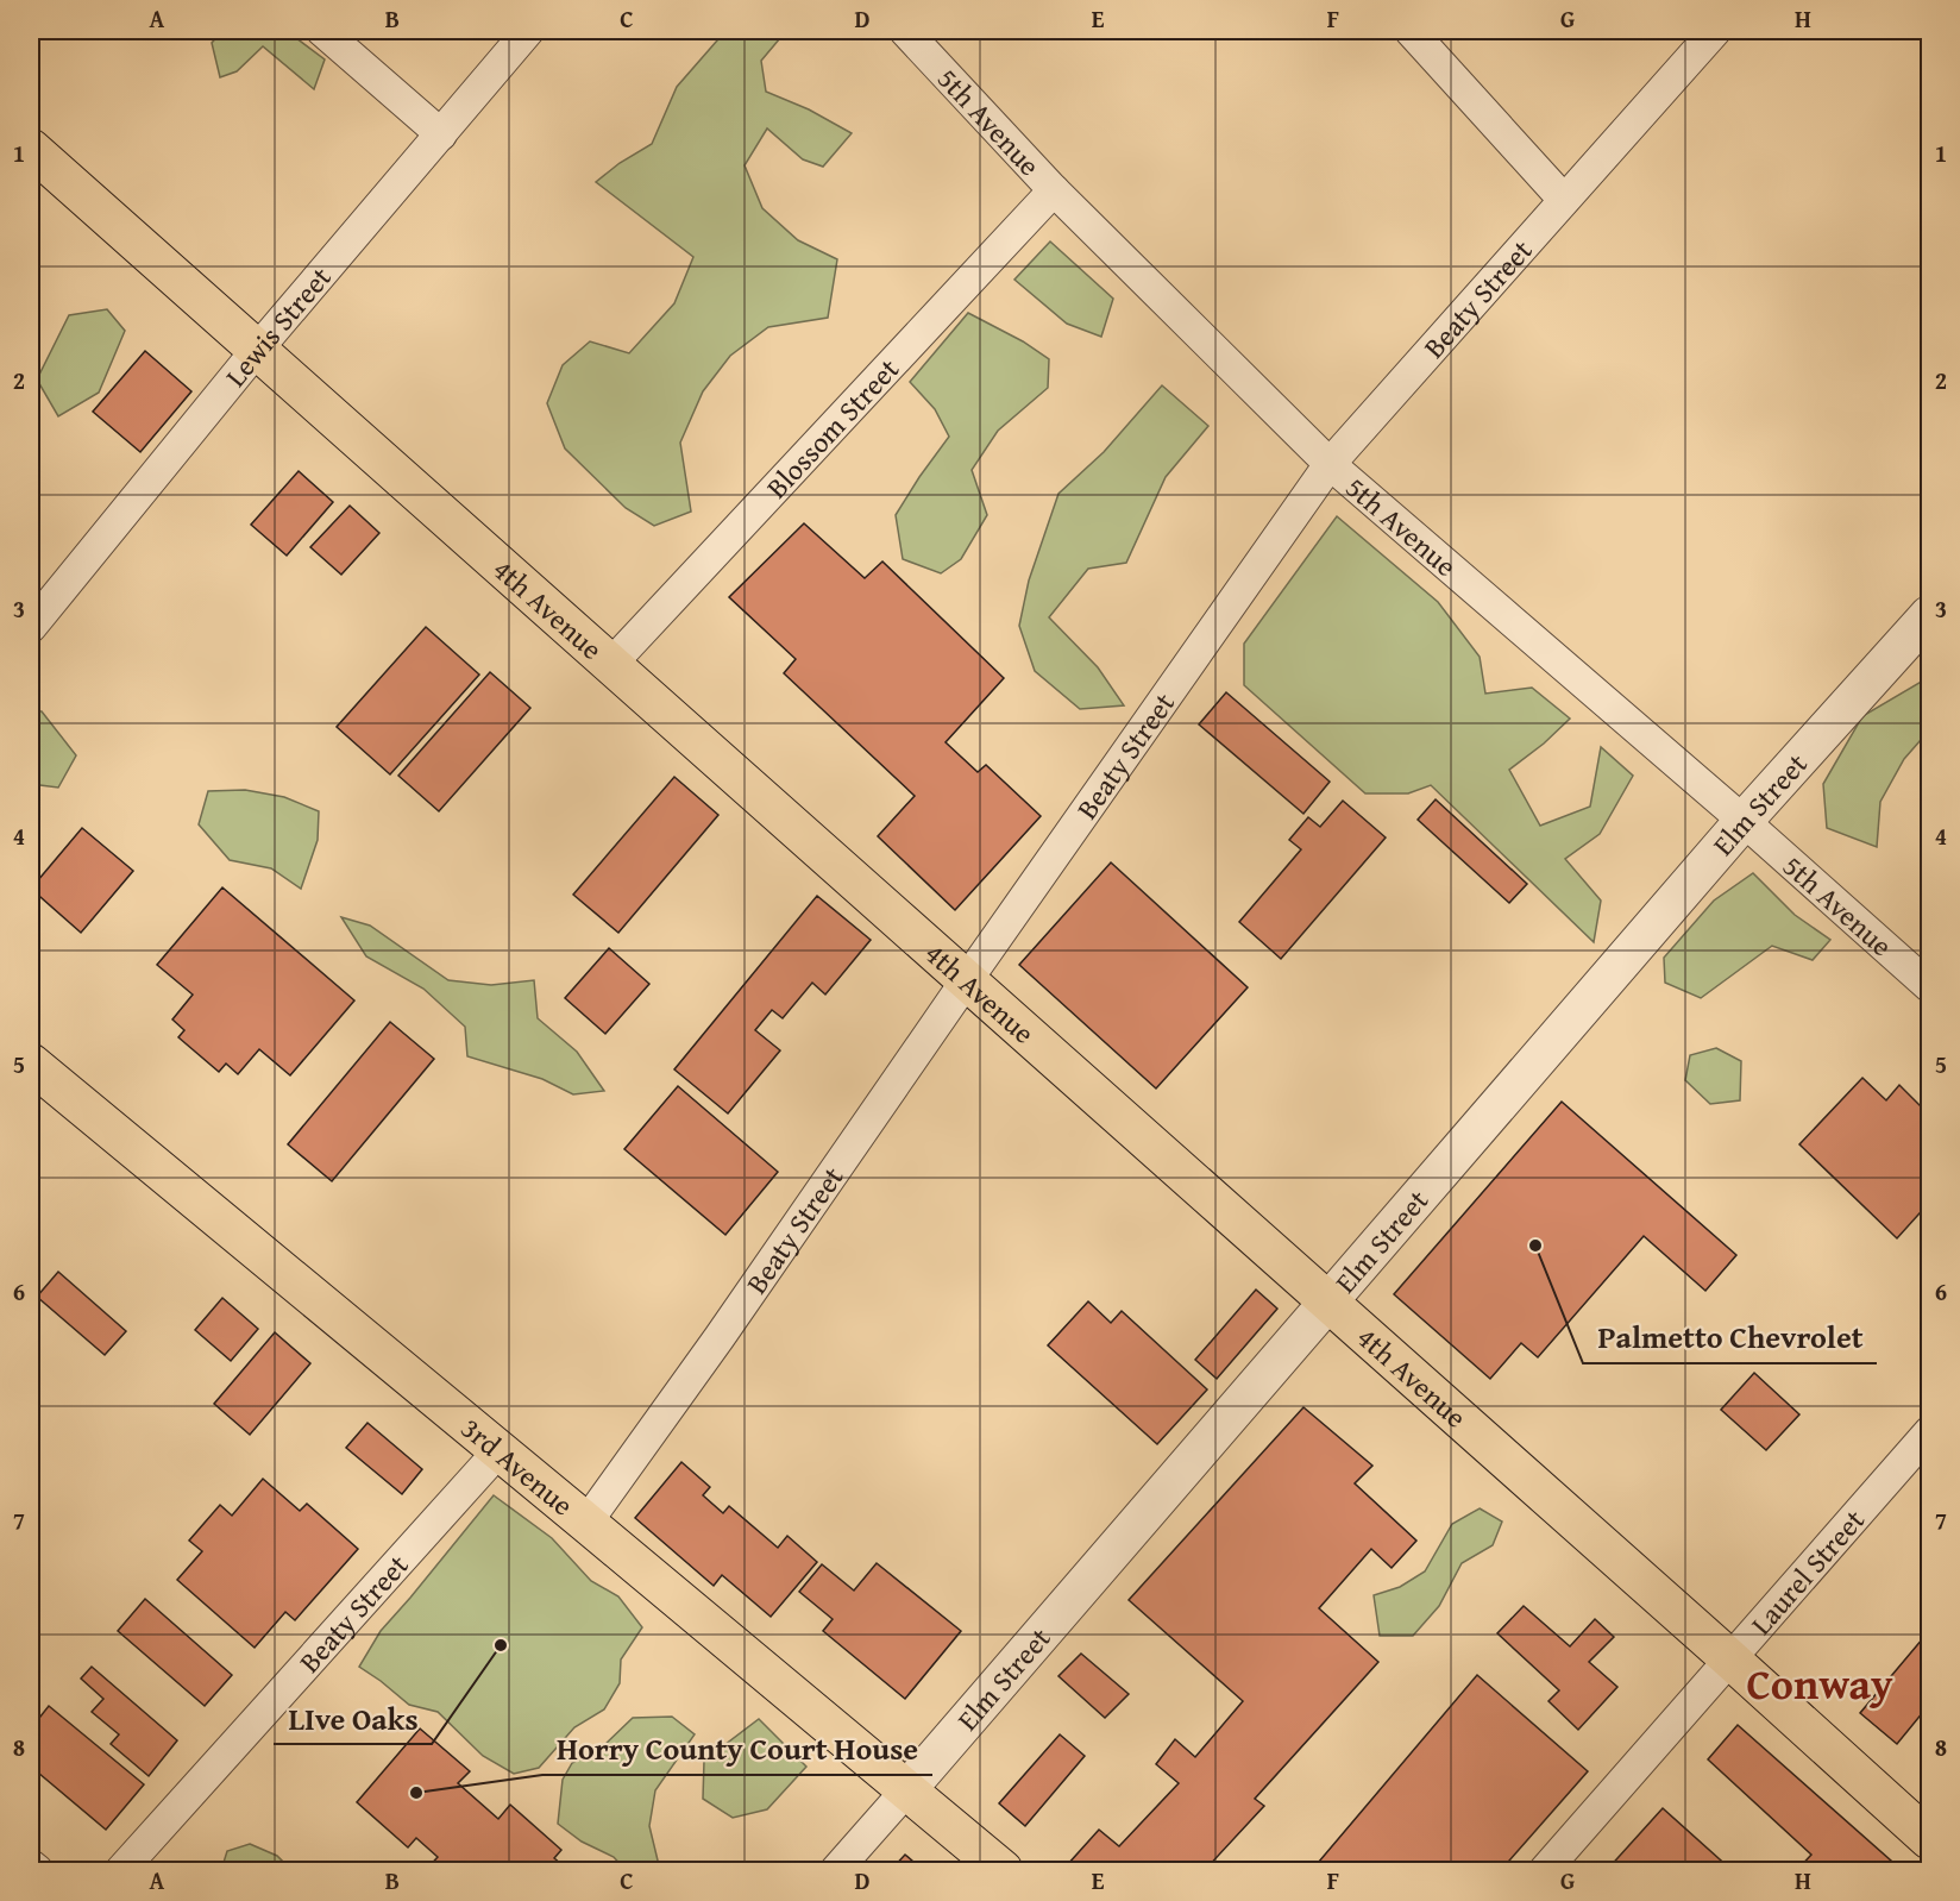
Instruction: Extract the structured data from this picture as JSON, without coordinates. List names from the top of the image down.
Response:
{
  "streets": {
    "main road": ["4th Avenue", "3rd Avenue"],
    "street": [
      "5th Avenue",
      "Beaty Street",
      "Lewis Street",
      "Blossom Street",
      "Elm Street",
      "Laurel Street"
    ]
  },
  "crossings": [
    ["5th Avenue", "Beaty Street"],
    ["5th Avenue", "Blossom Street"],
    ["5th Avenue", "Elm Street"],
    ["Beaty Street", "4th Avenue"],
    ["Beaty Street", "3rd Avenue"],
    ["Lewis Street", "4th Avenue"],
    ["Blossom Street", "4th Avenue"],
    ["4th Avenue", "Elm Street"],
    ["4th Avenue", "Laurel Street"],
    ["Elm Street", "3rd Avenue"]
  ],
  "districts": ["Conway"],
  "places": ["Palmetto Chevrolet", "LIve Oaks", "Horry County Court House"],
  "grid": {
    "columns": [
      "A",
      "B",
      "C",
      "D",
      "E",
      "F",
      "G",
      "H"
    ],
    "rows": [
      "1",
      "2",
      "3",
      "4",
      "5",
      "6",
      "7",
      "8"
    ]
  }
}
